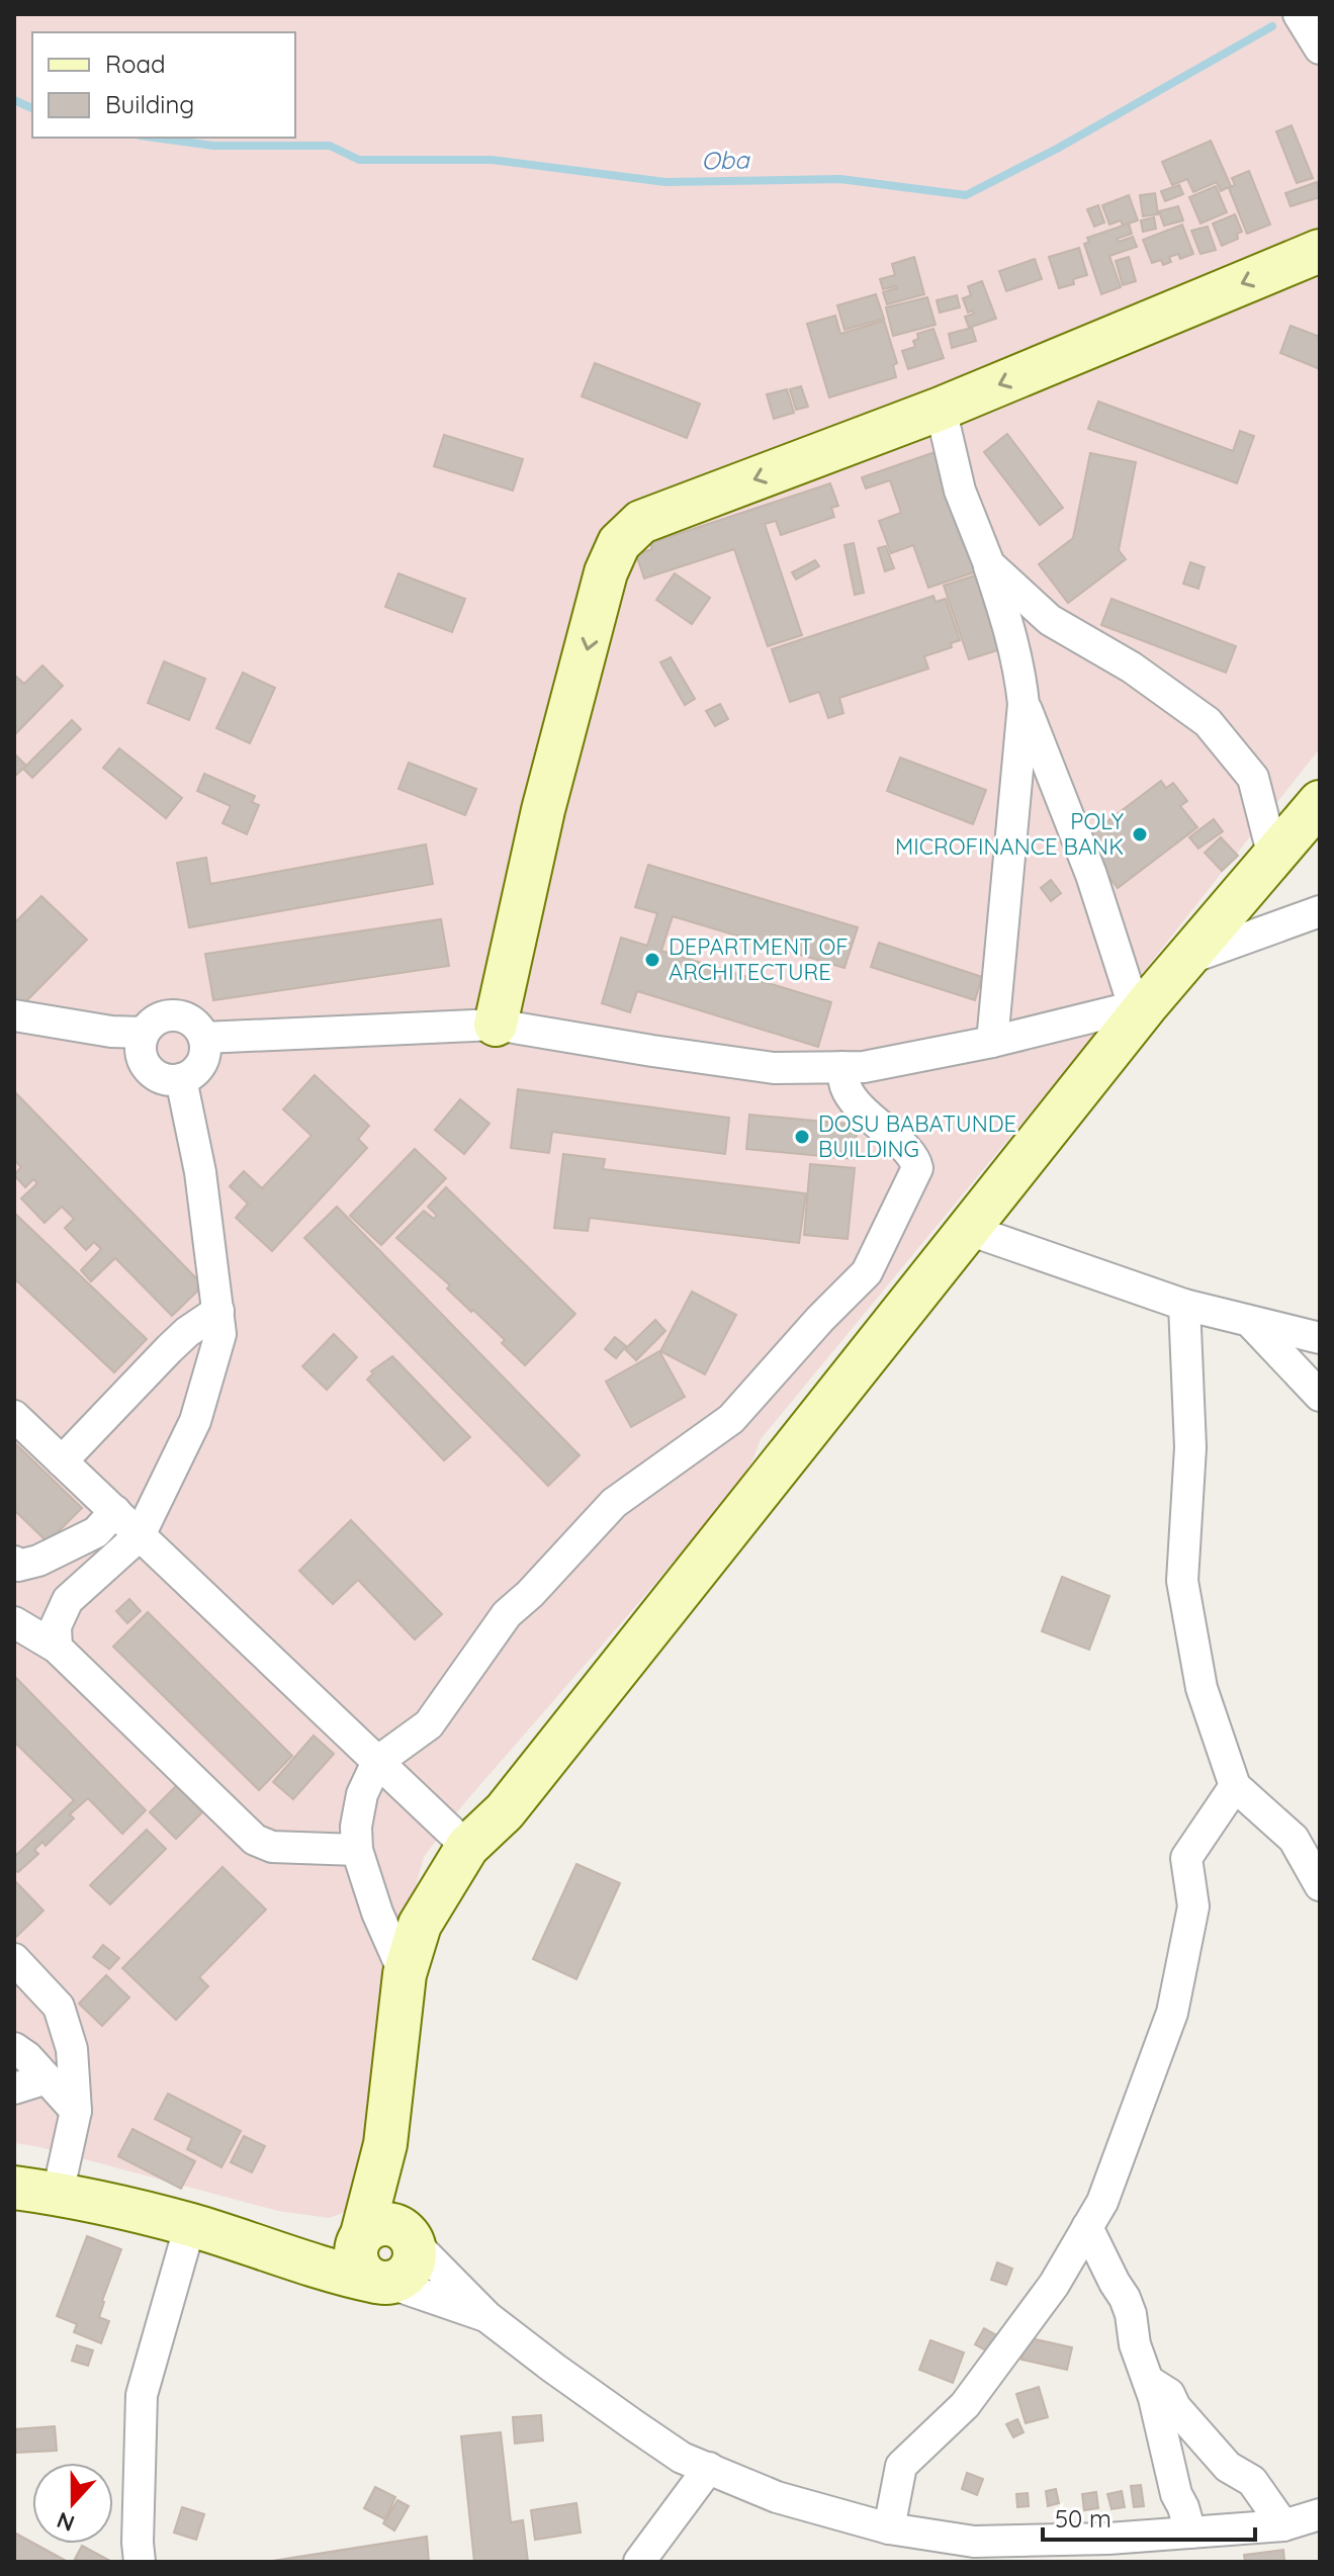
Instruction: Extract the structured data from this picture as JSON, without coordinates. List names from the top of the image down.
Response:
{
  "water": ["Oba"],
  "places": ["POLY MICROFINANCE BANK", "DEPARTMENT OF ARCHITECTURE", "DOSU BABATUNDE BUILDING"],
  "legend": ["Road", "Building"],
  "scale_bar": "50 m",
  "north": "bottom"
}
